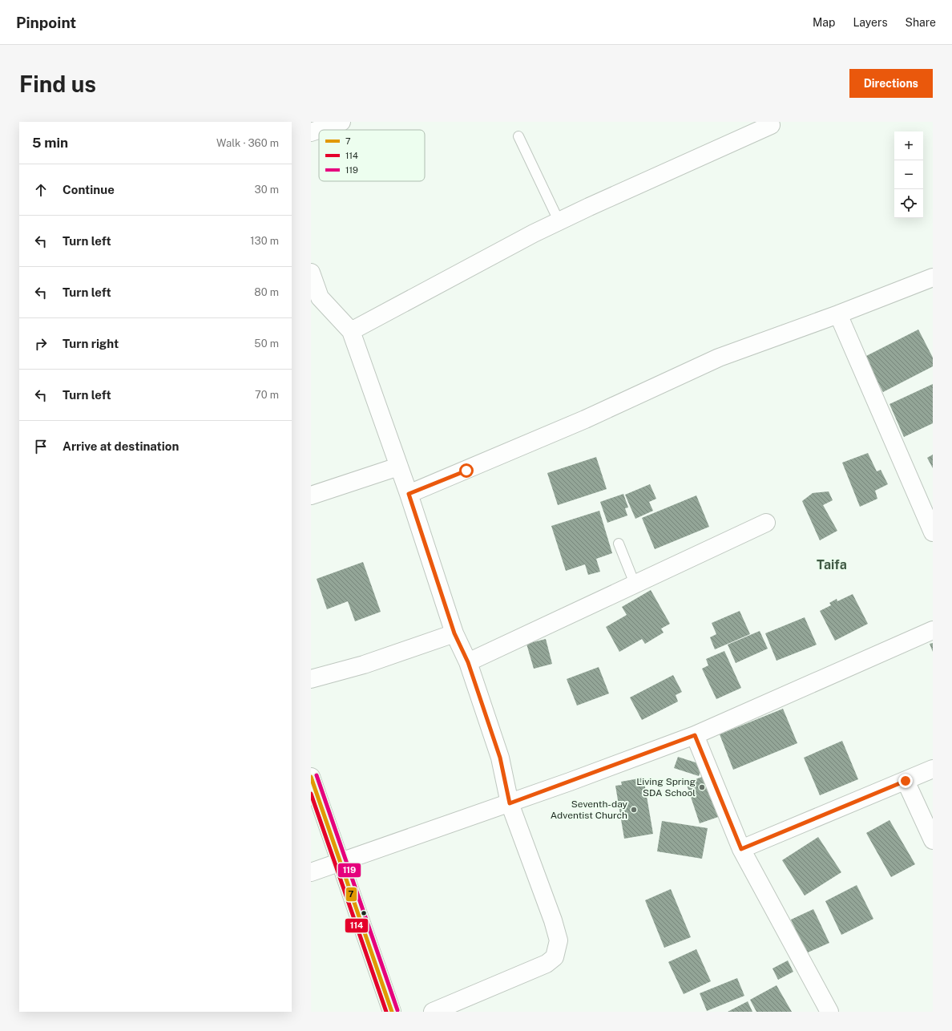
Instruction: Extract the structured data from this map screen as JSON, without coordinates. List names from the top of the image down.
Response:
{
  "districts": ["Taifa"],
  "places": ["Living Spring SDA School", "Seventh-day Adventist Church"],
  "lines": ["transit line 119", "transit line 7", "transit line 114"],
  "legend": ["7", "114", "119"],
  "page": {
    "header": "Pinpoint",
    "nav": ["Map", "Layers", "Share"],
    "buttons": "Directions",
    "title": "Find us",
    "heading": ["5 min", "Walk · 360 m"],
    "map_buttons": ["+", "−"],
    "list": [
      ["Continue", "30 m"],
      ["Turn left", "130 m"],
      ["Turn left", "80 m"],
      ["Turn right", "50 m"],
      ["Turn left", "70 m"],
      "Arrive at destination"
    ]
  }
}
